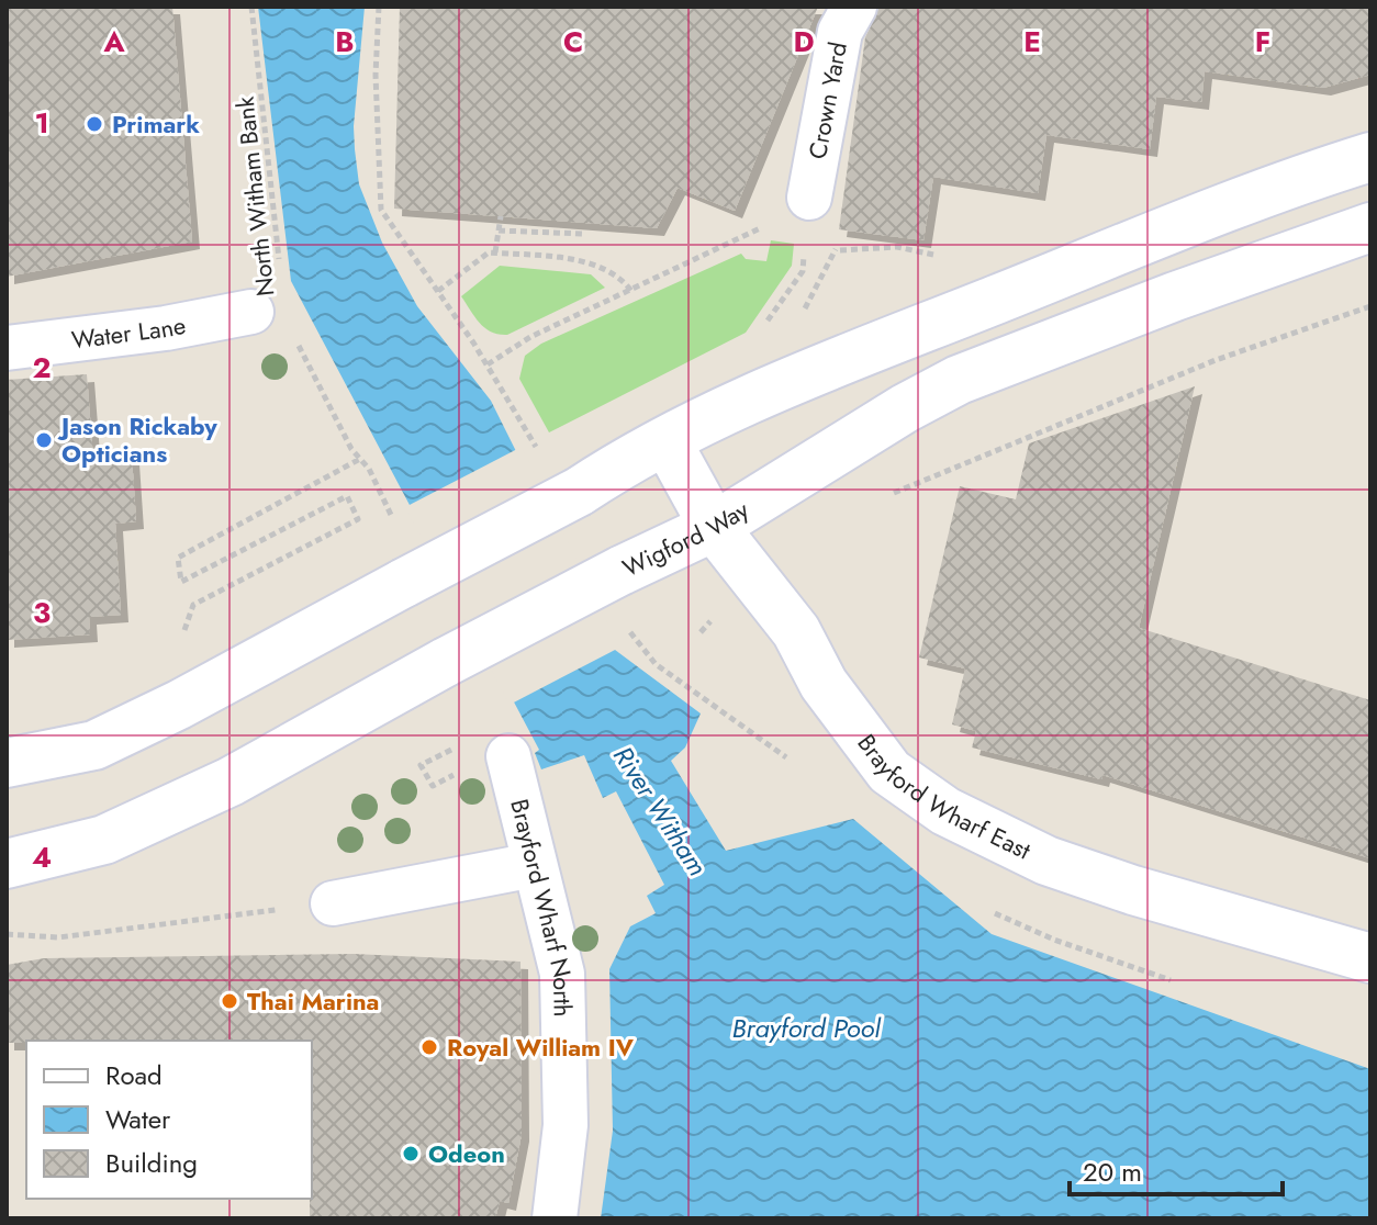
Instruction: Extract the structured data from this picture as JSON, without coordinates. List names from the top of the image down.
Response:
{
  "streets": {
    "main road": ["Wigford Way", "Brayford Wharf East"],
    "street": ["Crown Yard", "Water Lane", "Brayford Wharf North"],
    "path": ["North Witham Bank"]
  },
  "crossings": [
    ["Wigford Way", "Brayford Wharf East"]
  ],
  "water": ["River Witham", "Brayford Pool"],
  "places": [
    "Primark",
    "Jason Rickaby Opticians",
    "Thai Marina",
    "Royal William IV",
    "Odeon"
  ],
  "legend": ["Road", "Water", "Building"],
  "scale_bar": "20 m",
  "grid": {
    "columns": [
      "A",
      "B",
      "C",
      "D",
      "E",
      "F"
    ],
    "rows": [
      "1",
      "2",
      "3",
      "4"
    ]
  }
}
